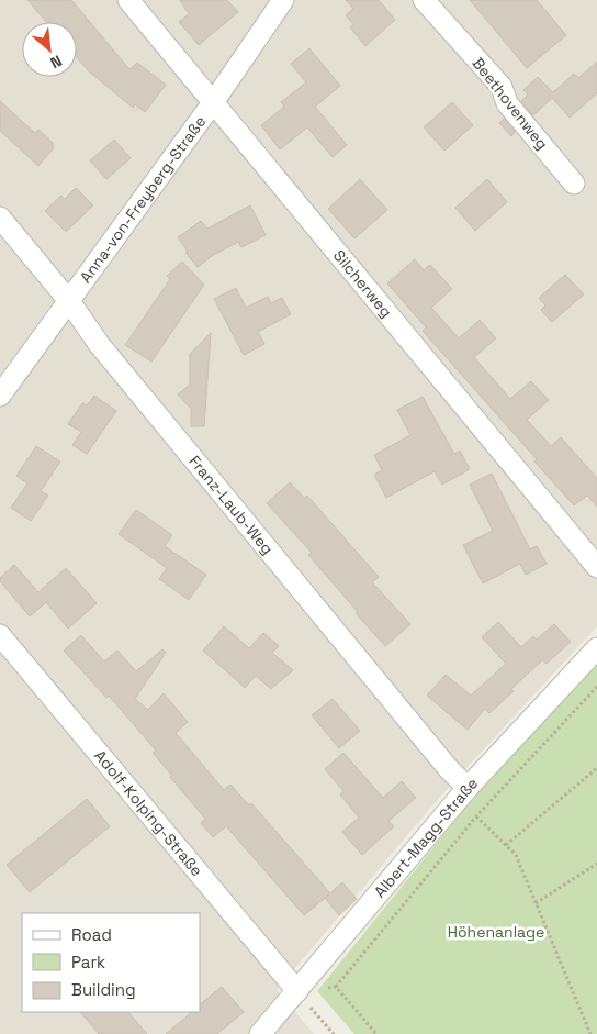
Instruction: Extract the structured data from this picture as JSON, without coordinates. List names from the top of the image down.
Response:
{
  "streets": {
    "street": [
      "Beethovenweg",
      "Anna-von-Freyberg-Straße",
      "Silcherweg",
      "Franz-Laub-Weg",
      "Adolf-Kolping-Straße",
      "Albert-Magg-Straße"
    ]
  },
  "crossings": [
    ["Anna-von-Freyberg-Straße", "Silcherweg"],
    ["Anna-von-Freyberg-Straße", "Franz-Laub-Weg"],
    ["Franz-Laub-Weg", "Albert-Magg-Straße"],
    ["Adolf-Kolping-Straße", "Albert-Magg-Straße"]
  ],
  "parks": ["Höhenanlage"],
  "legend": ["Road", "Park", "Building"],
  "north": "bottom right"
}
